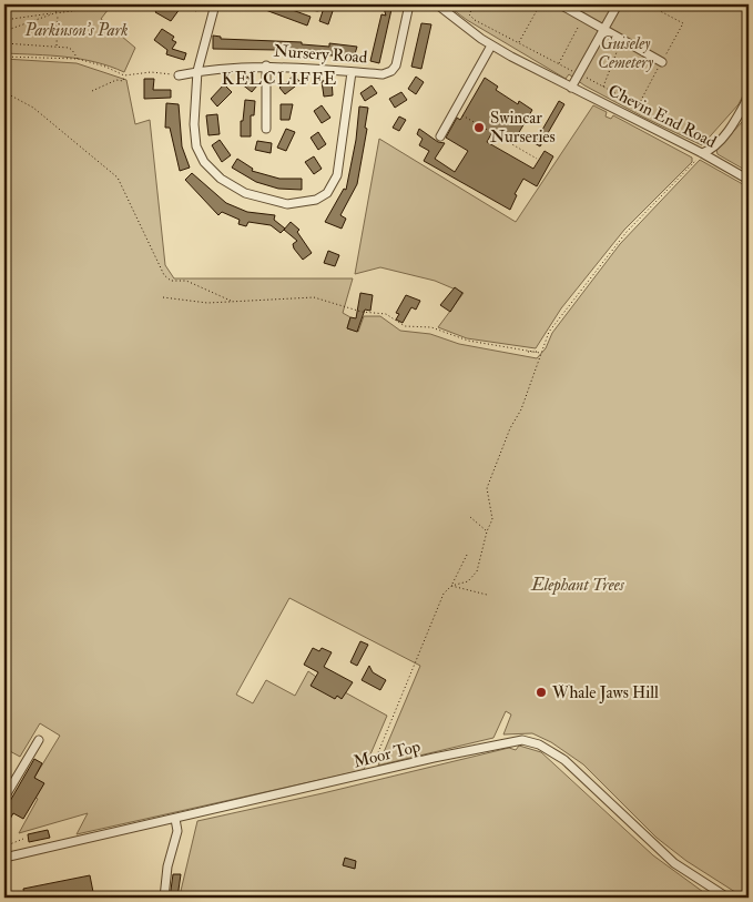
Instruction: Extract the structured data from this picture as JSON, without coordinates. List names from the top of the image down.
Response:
{
  "streets": {
    "street": ["Nursery Road", "Chevin End Road", "Moor Top"]
  },
  "districts": ["KELCLIFFE"],
  "parks": ["Parkinson’s Park", "Guiseley Cemetery", "Elephant Trees"],
  "places": ["Swincar Nurseries", "Whale Jaws Hill"]
}
